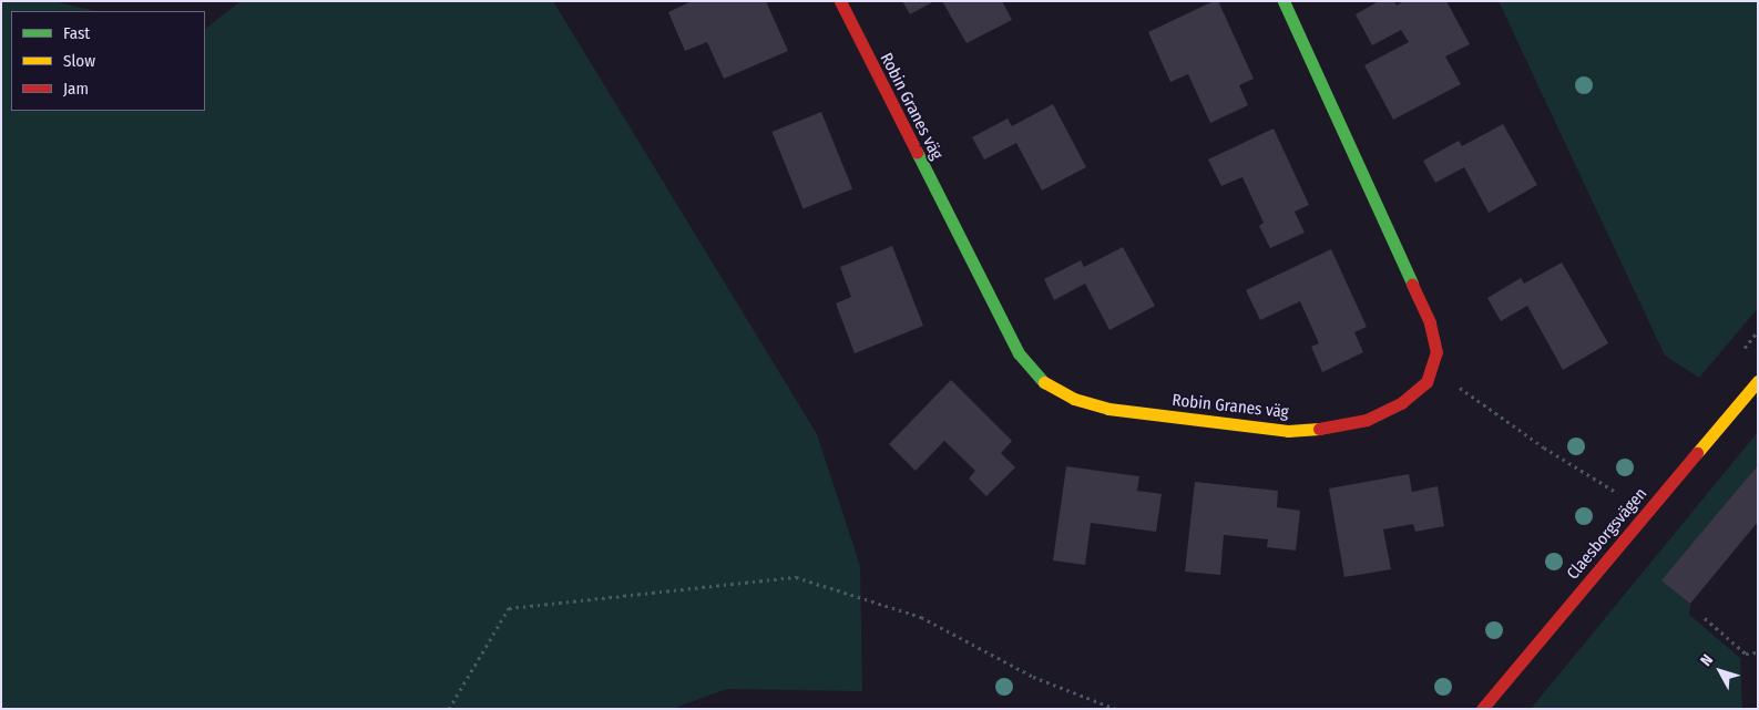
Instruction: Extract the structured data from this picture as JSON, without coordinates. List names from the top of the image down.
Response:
{
  "streets": {
    "street": ["Robin Granes väg", "Claesborgsvägen"]
  },
  "legend": ["Fast", "Slow", "Jam"],
  "north": "top left"
}
